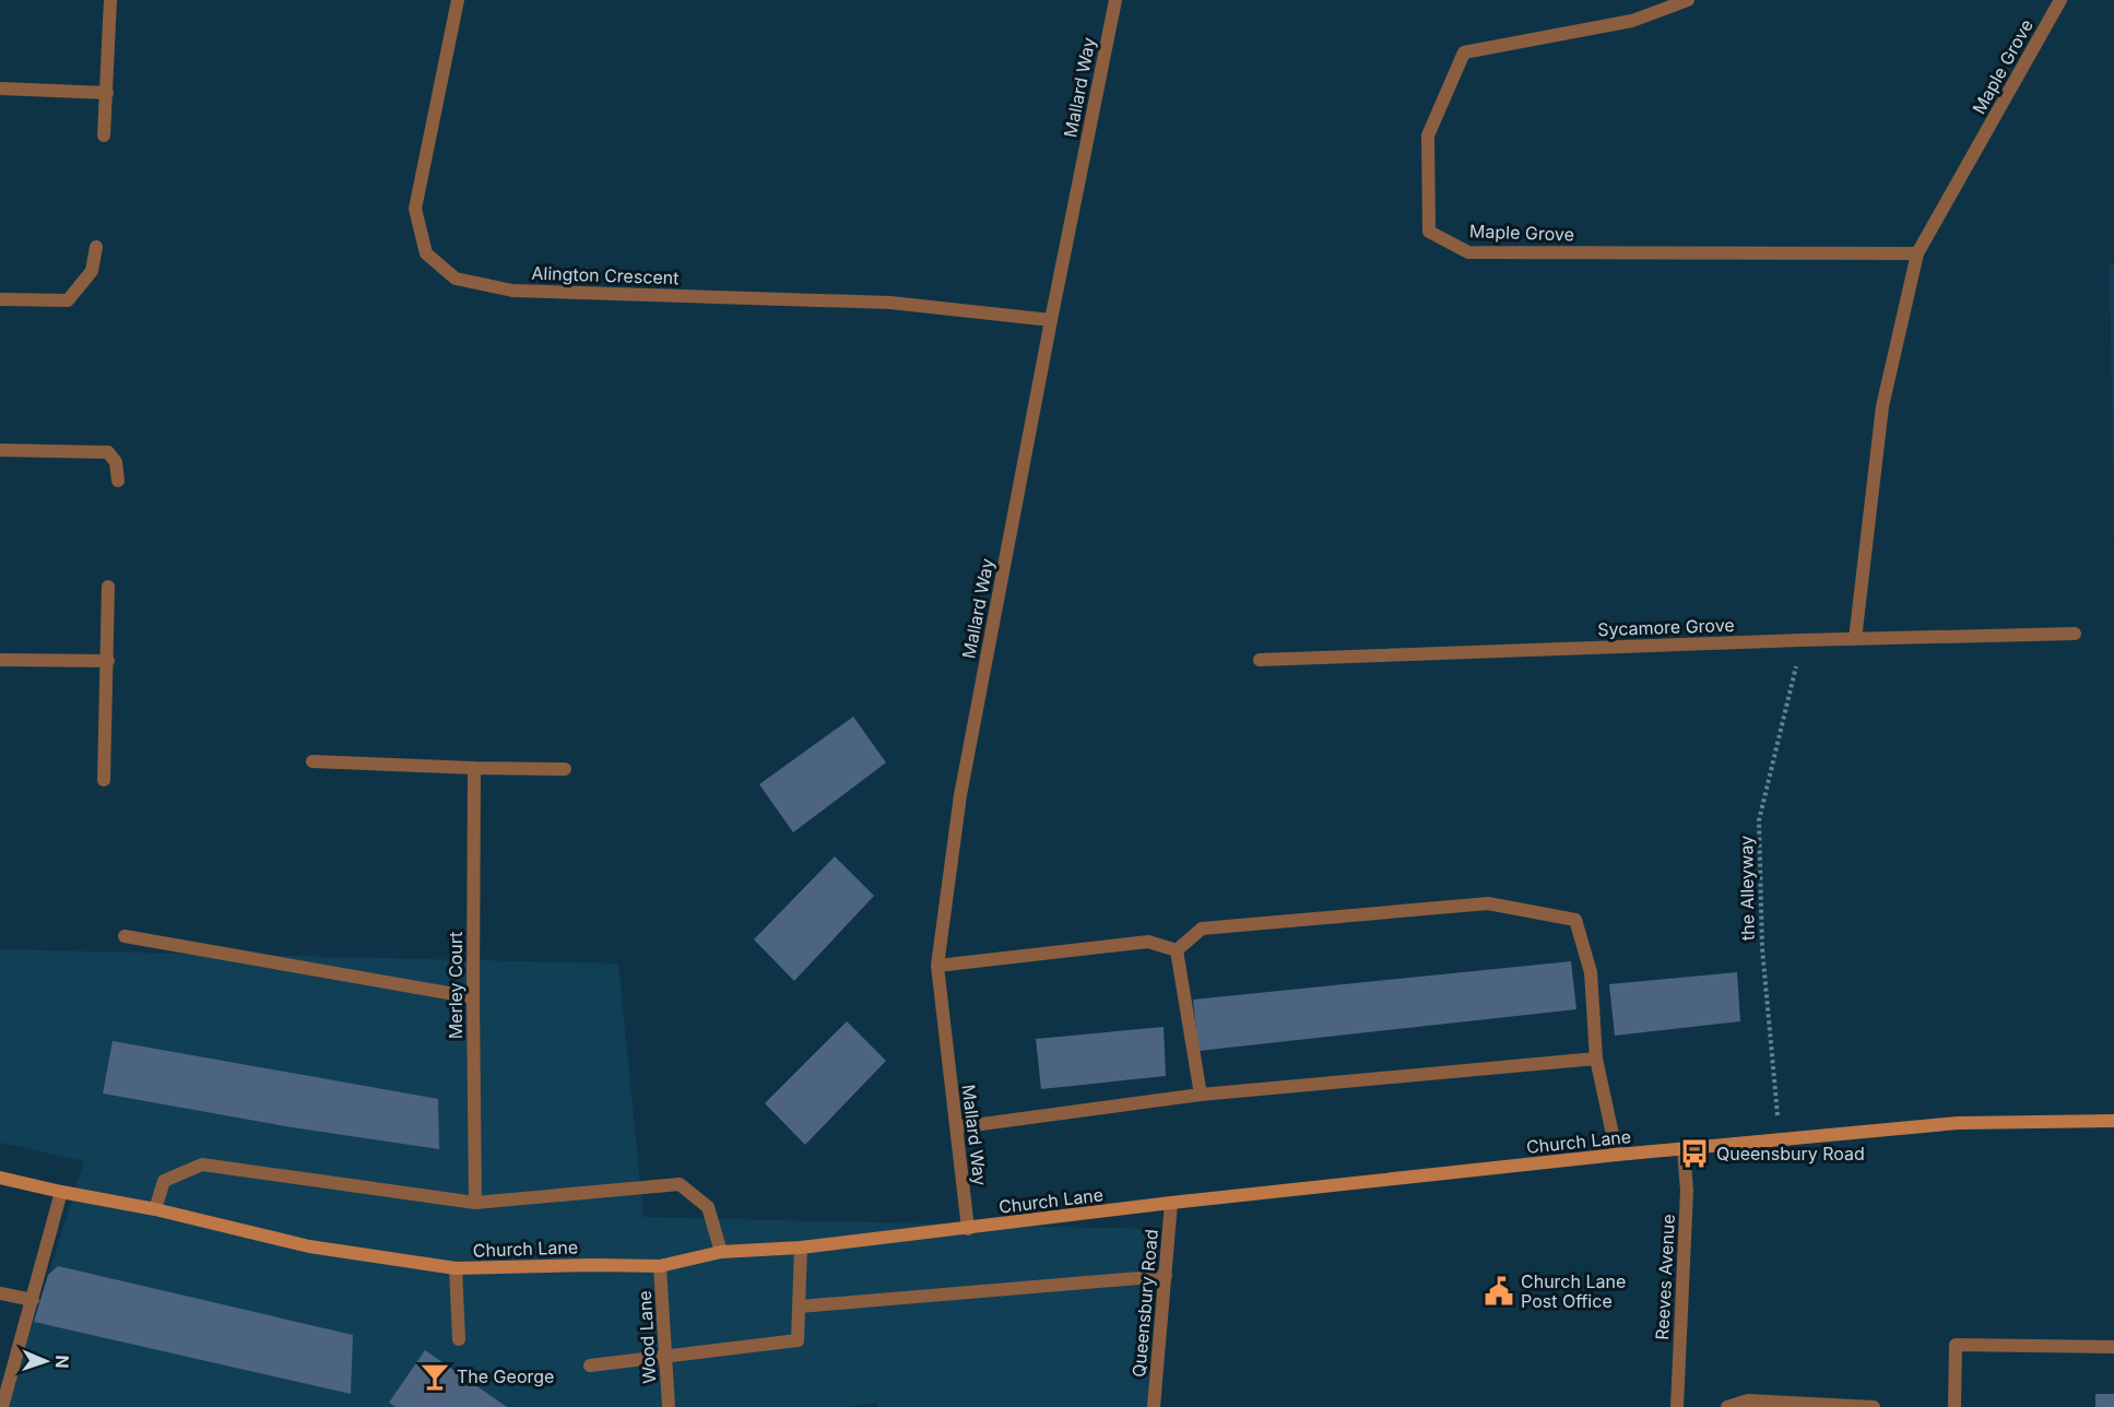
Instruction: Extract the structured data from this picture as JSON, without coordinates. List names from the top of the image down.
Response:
{
  "streets": {
    "main road": ["Church Lane"],
    "street": [
      "Maple Grove",
      "Mallard Way",
      "Alington Crescent",
      "Sycamore Grove",
      "Merley Court",
      "Reeves Avenue",
      "Queensbury Road",
      "Wood Lane"
    ],
    "path": ["the Alleyway"]
  },
  "crossings": [
    ["Maple Grove", "Sycamore Grove"],
    ["Mallard Way", "Alington Crescent"],
    ["Mallard Way", "Church Lane"],
    ["Sycamore Grove", "the Alleyway"],
    ["the Alleyway", "Church Lane"],
    ["Church Lane", "Reeves Avenue"],
    ["Church Lane", "Queensbury Road"],
    ["Church Lane", "Wood Lane"]
  ],
  "places": {
    "bus stop": ["Queensbury Road"],
    "public building": ["Church Lane Post Office"],
    "bar": ["The George"]
  },
  "north": "right"
}
